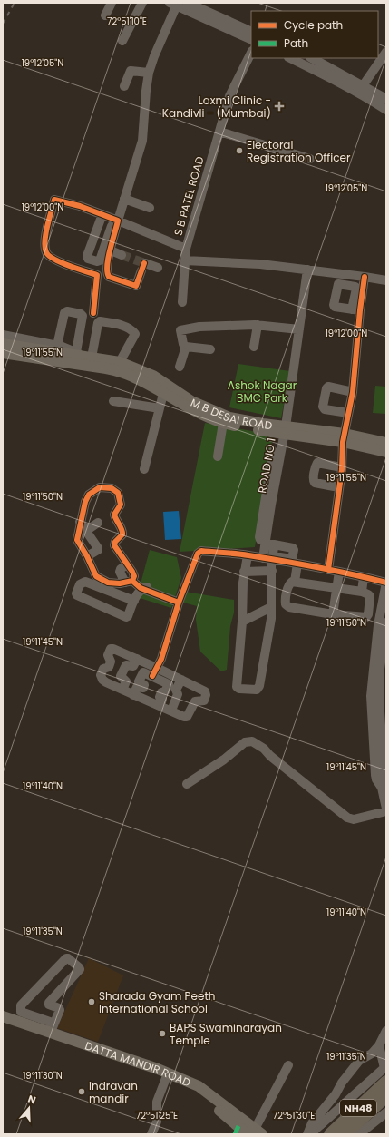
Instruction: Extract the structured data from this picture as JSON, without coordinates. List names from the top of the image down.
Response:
{
  "streets": {
    "highway": ["NH48"],
    "main road": ["M B DESAI ROAD", "DATTA MANDIR ROAD"],
    "street": ["S B PATEL ROAD", "ROAD NO 1"]
  },
  "crossings": [
    ["M B DESAI ROAD", "ROAD NO 1"]
  ],
  "parks": ["Ashok Nagar BMC Park"],
  "places": {
    "health": ["Laxmi Clinic - Kandivli - (Mumbai)"],
    "other": [
      "Electoral Registration Officer",
      "Sharada Gyam Peeth International School",
      "BAPS Swaminarayan Temple",
      "indravan mandir"
    ]
  },
  "legend": ["Cycle path", "Path"],
  "north": "top",
  "coordinates": [
    "72°51'10\"E",
    "19°12'05\"N",
    "19°12'00\"N",
    "19°11'55\"N",
    "19°11'50\"N",
    "19°11'45\"N",
    "19°11'40\"N",
    "19°11'35\"N",
    "19°11'30\"N",
    "72°51'25\"E",
    "72°51'30\"E"
  ]
}
